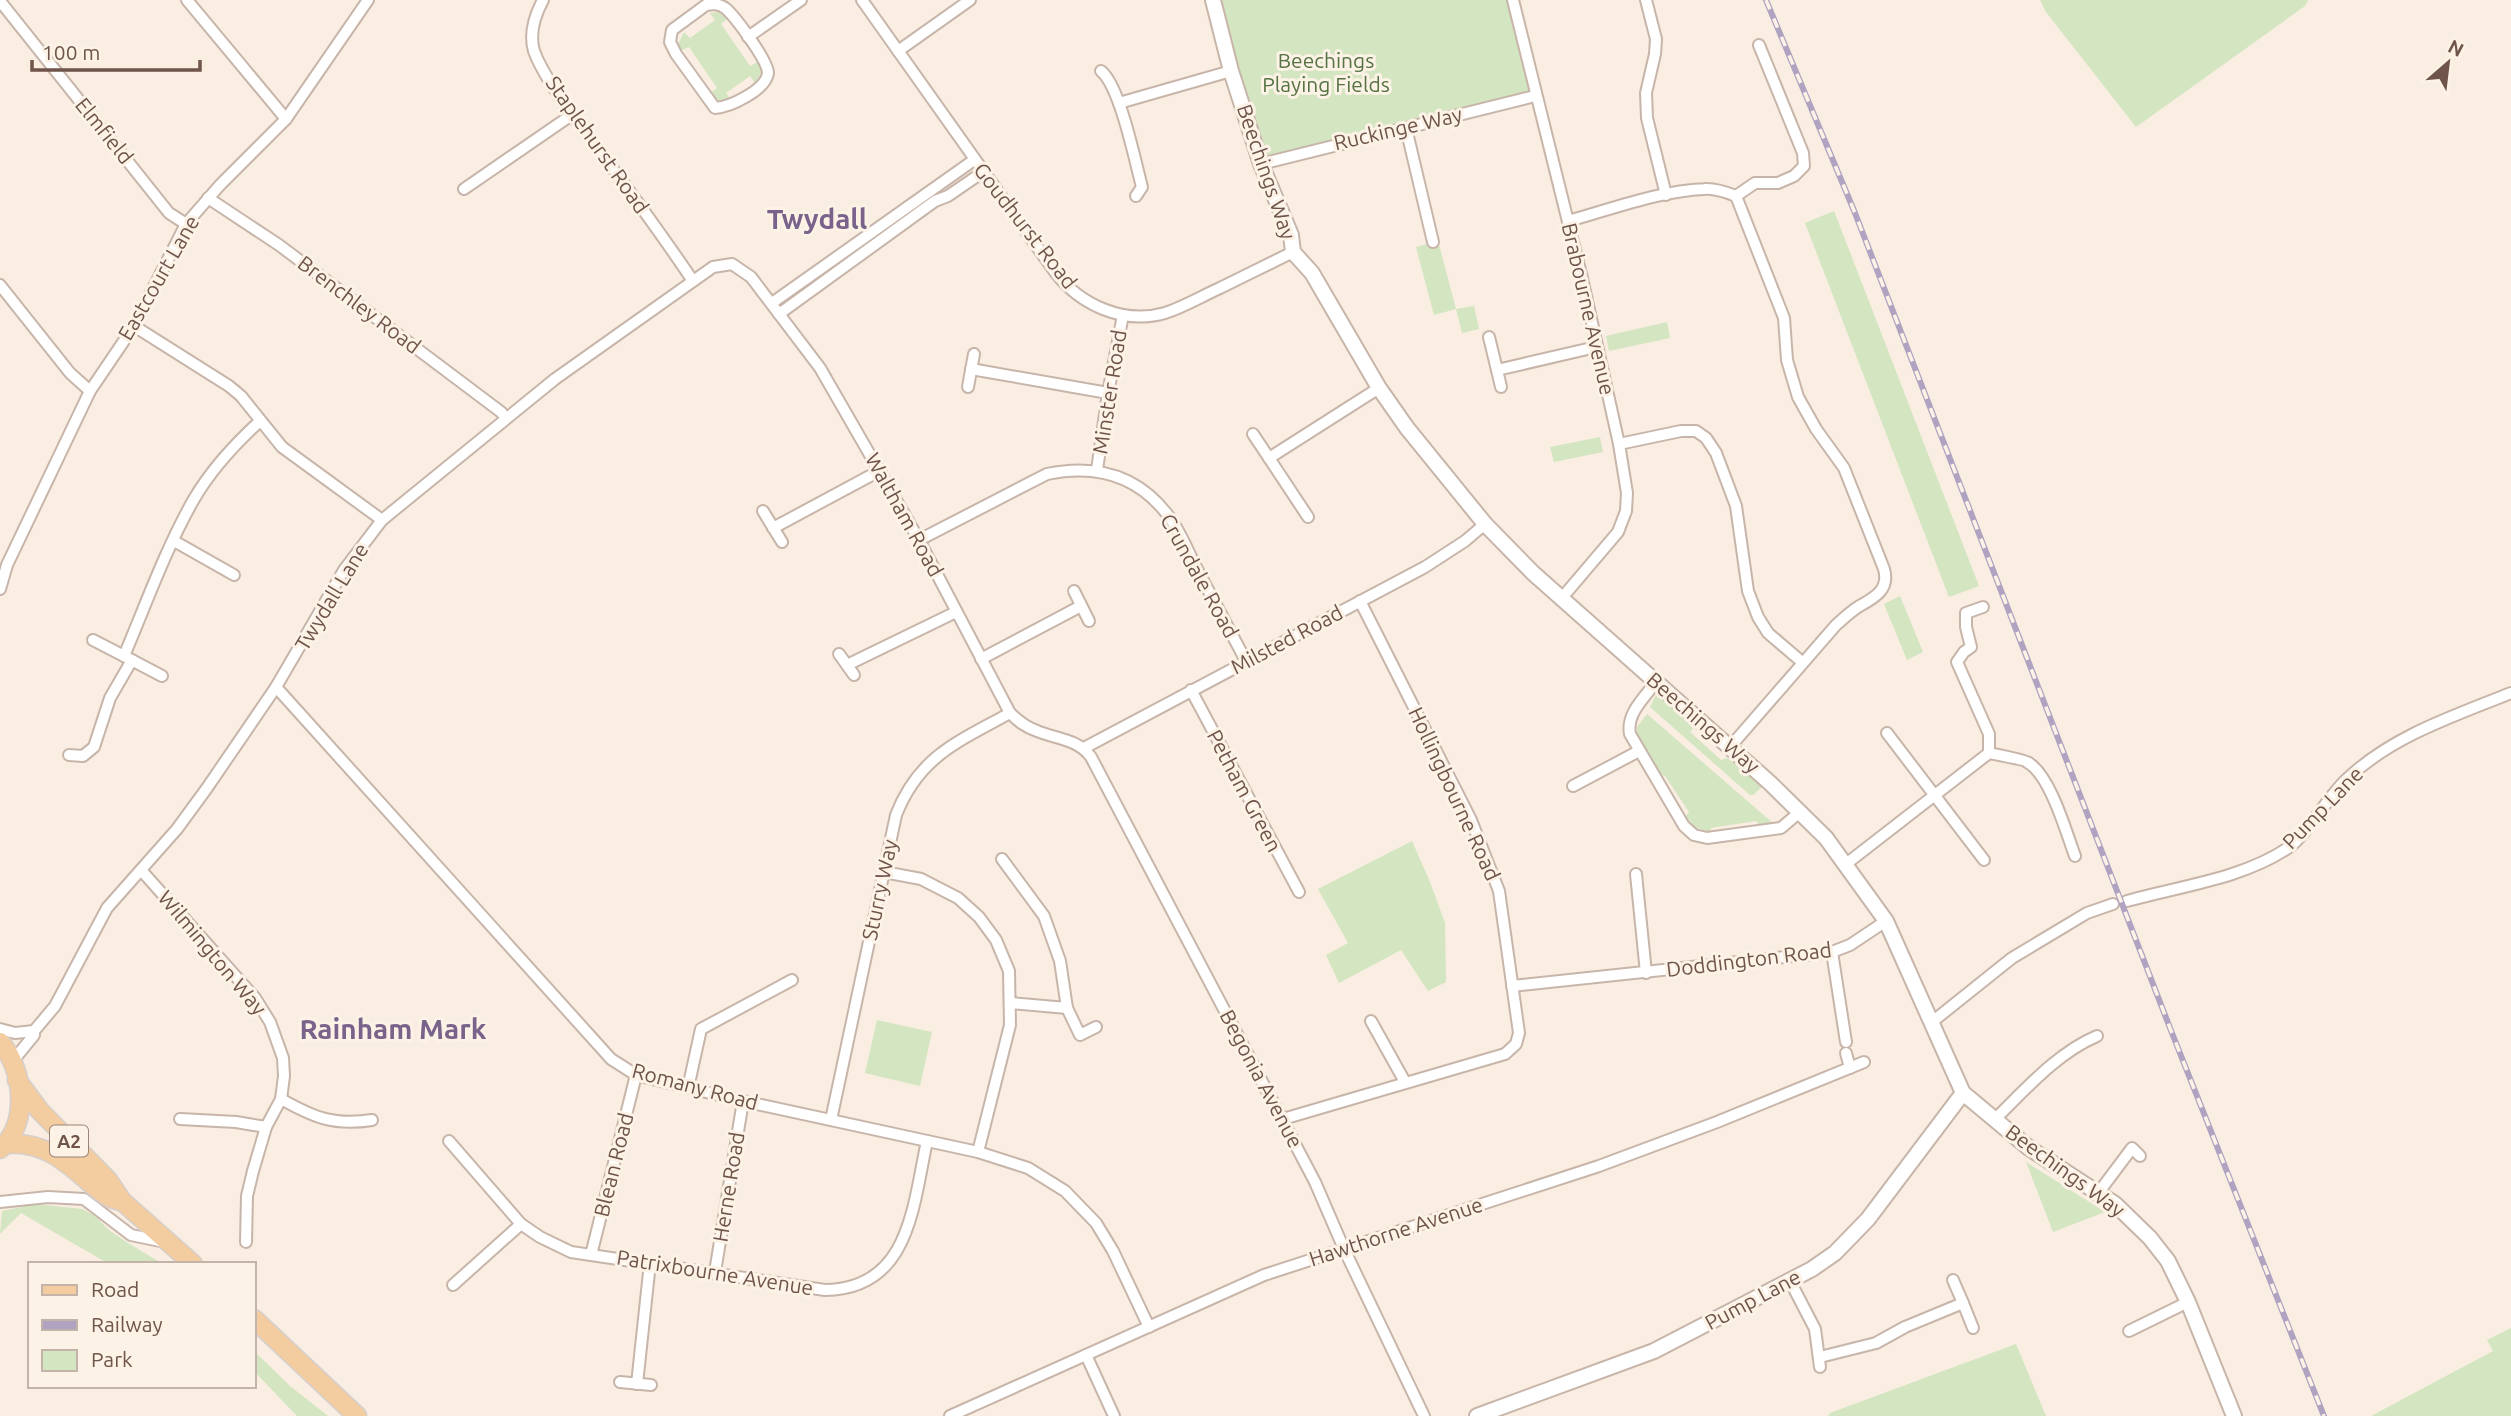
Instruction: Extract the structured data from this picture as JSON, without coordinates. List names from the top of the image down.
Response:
{
  "streets": {
    "main road": ["A2"],
    "street": [
      "Ruckinge Way",
      "Elmfield",
      "Staplehurst Road",
      "Beechings Way",
      "Goudhurst Road",
      "Eastcourt Lane",
      "Brenchley Road",
      "Brabourne Avenue",
      "Minster Road",
      "Waltham Road",
      "Crundale Road",
      "Twydall Lane",
      "Milsted Road",
      "Petham Green",
      "Hollingbourne Road",
      "Pump Lane",
      "Sturry Way",
      "Wilmington Way",
      "Doddington Road",
      "Begonia Avenue",
      "Romany Road",
      "Blean Road",
      "Herne Road",
      "Hawthorne Avenue",
      "Patrixbourne Avenue"
    ]
  },
  "crossings": [
    ["Ruckinge Way", "Beechings Way"],
    ["Ruckinge Way", "Brabourne Avenue"],
    ["Elmfield", "Eastcourt Lane"],
    ["Staplehurst Road", "Twydall Lane"],
    ["Beechings Way", "Goudhurst Road"],
    ["Beechings Way", "Brabourne Avenue"],
    ["Beechings Way", "Milsted Road"],
    ["Beechings Way", "Pump Lane"],
    ["Beechings Way", "Doddington Road"],
    ["Goudhurst Road", "Minster Road"],
    ["Eastcourt Lane", "Brenchley Road"],
    ["Brenchley Road", "Twydall Lane"],
    ["Minster Road", "Crundale Road"],
    ["Waltham Road", "Crundale Road"],
    ["Waltham Road", "Twydall Lane"],
    ["Waltham Road", "Sturry Way"],
    ["Crundale Road", "Milsted Road"],
    ["Twydall Lane", "Wilmington Way"],
    ["Twydall Lane", "Romany Road"],
    ["Milsted Road", "Petham Green"],
    ["Milsted Road", "Hollingbourne Road"],
    ["Milsted Road", "Begonia Avenue"],
    ["Hollingbourne Road", "Doddington Road"],
    ["Hollingbourne Road", "Begonia Avenue"],
    ["Sturry Way", "Romany Road"],
    ["Begonia Avenue", "Hawthorne Avenue"],
    ["Romany Road", "Blean Road"],
    ["Romany Road", "Herne Road"],
    ["Romany Road", "Hawthorne Avenue"],
    ["Romany Road", "Patrixbourne Avenue"],
    ["Blean Road", "Patrixbourne Avenue"],
    ["Herne Road", "Patrixbourne Avenue"]
  ],
  "districts": ["Twydall", "Rainham Mark"],
  "parks": ["Beechings Playing Fields"],
  "legend": ["Road", "Railway", "Park"],
  "scale_bar": "100 m",
  "north": "top right"
}
